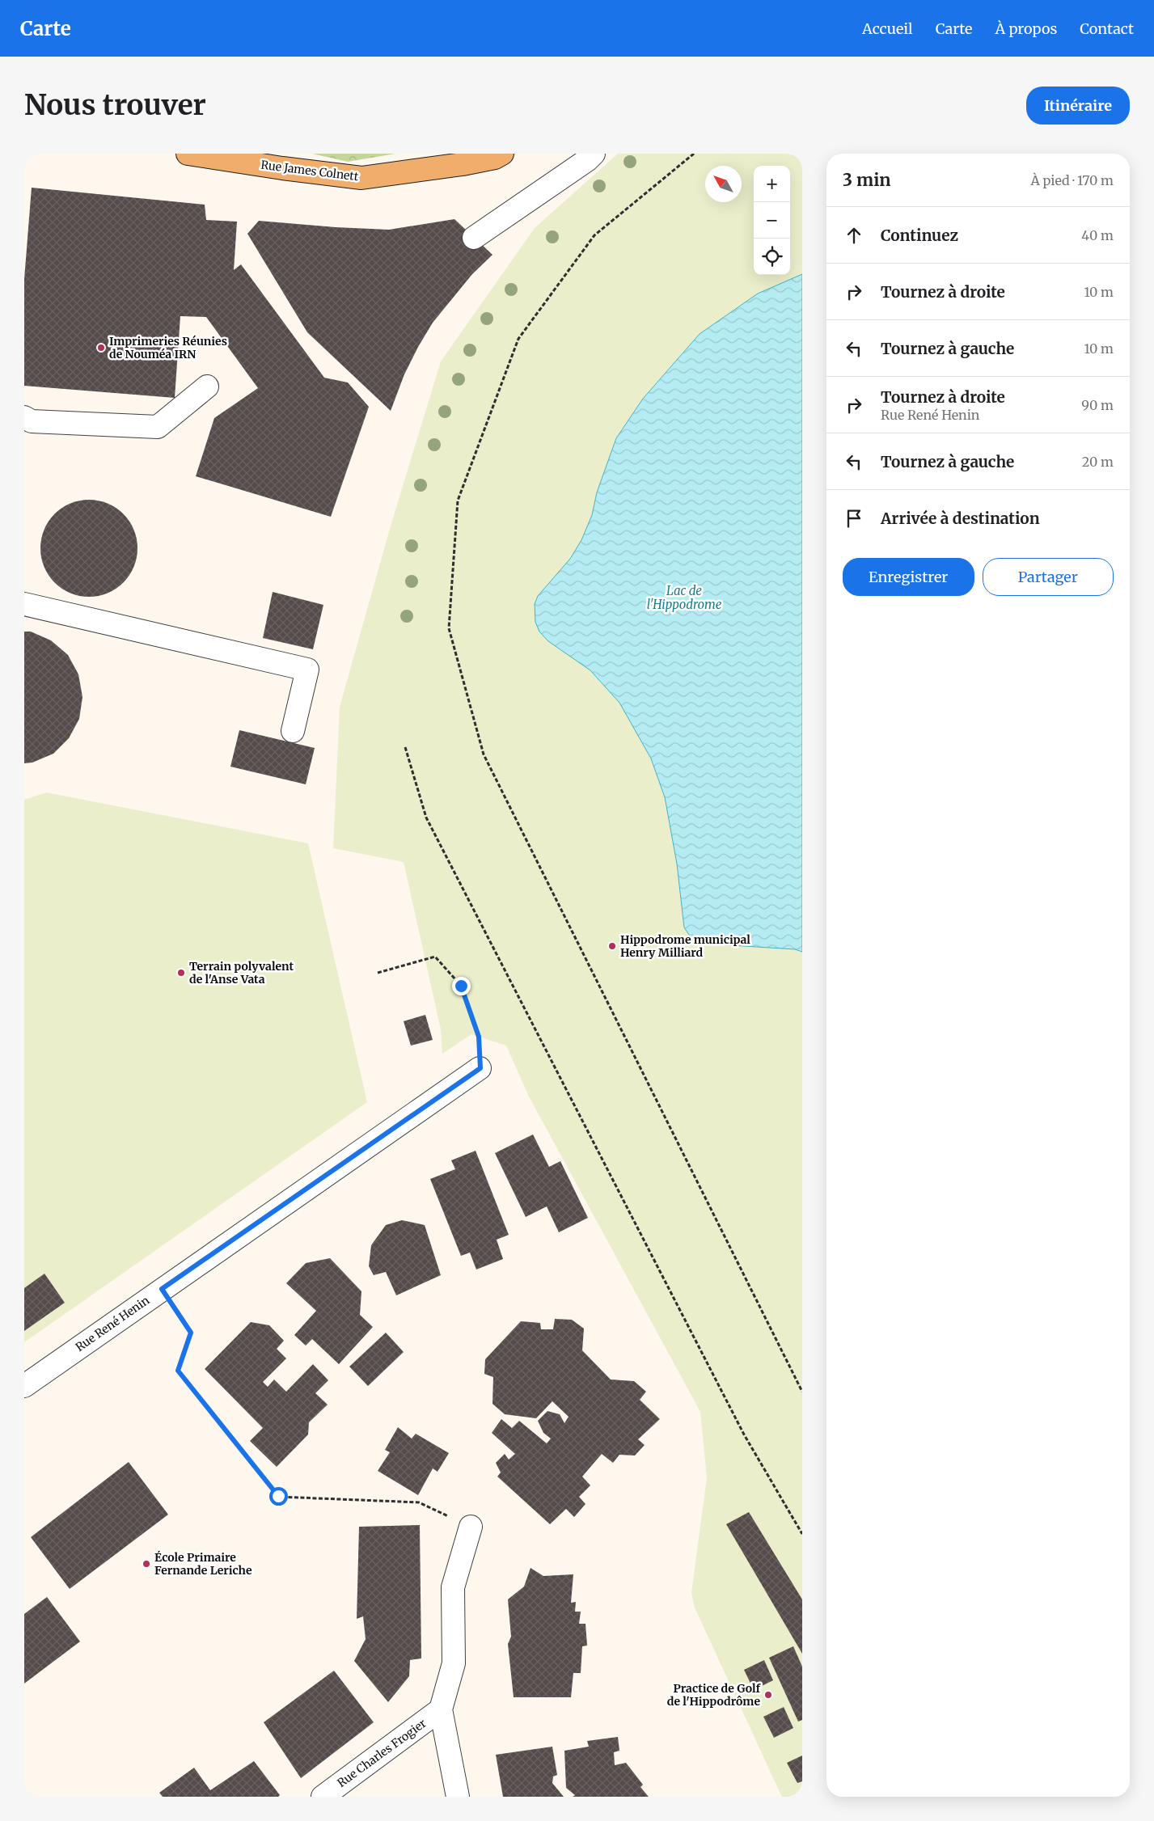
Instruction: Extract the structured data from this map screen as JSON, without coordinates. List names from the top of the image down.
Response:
{
  "streets": {
    "main road": ["Rue James Colnett"],
    "street": ["Rue René Henin", "Rue Charles Frogier"]
  },
  "water": ["Lac de l'Hippodrome"],
  "places": [
    "Imprimeries Réunies de Nouméa IRN",
    "Hippodrome municipal Henry Milliard",
    "Terrain polyvalent de l'Anse Vata",
    "École Primaire Fernande Leriche",
    "Practice de Golf de l'Hippodrôme"
  ],
  "north": "top left",
  "page": {
    "header": "Carte",
    "nav": [
      "Accueil",
      "Carte",
      "À propos",
      "Contact"
    ],
    "buttons": [
      "Itinéraire",
      ["Enregistrer", "Partager"]
    ],
    "title": "Nous trouver",
    "heading": ["3 min", "À pied · 170 m"],
    "map_buttons": ["+", "−"],
    "list": [
      ["Continuez", "40 m"],
      ["Tournez à droite", "10 m"],
      ["Tournez à gauche", "10 m"],
      ["Tournez à droite", "Rue René Henin", "90 m"],
      ["Tournez à gauche", "20 m"],
      "Arrivée à destination"
    ]
  }
}
